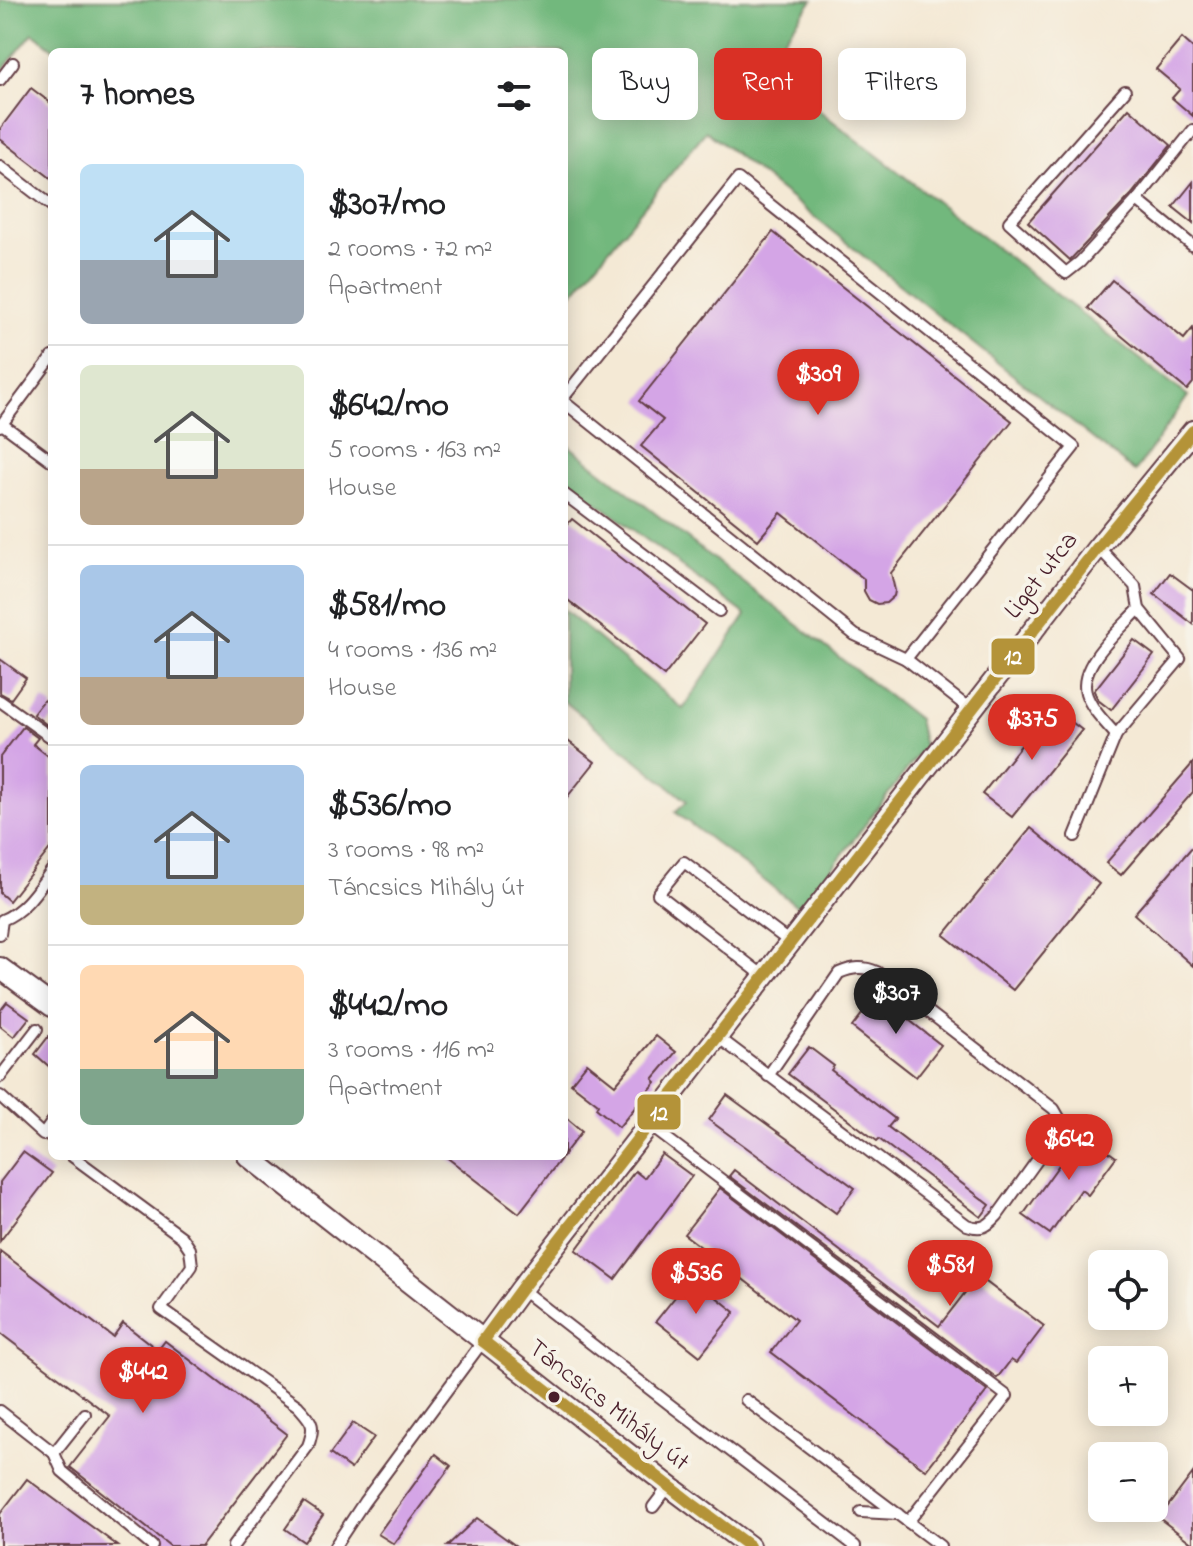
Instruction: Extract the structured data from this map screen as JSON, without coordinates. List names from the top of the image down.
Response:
{
  "streets": {
    "street": ["Liget utca", "Táncsics Mihály út"]
  },
  "crossings": [
    ["Liget utca", "Táncsics Mihály út"]
  ],
  "lines": ["transit line 12"],
  "page": {
    "chip": ["Buy", "Rent", "Filters"],
    "heading": "7 homes",
    "list": [
      {
        "name": "$307/mo",
        "note": "2 rooms · 72 m² · Apartment"
      },
      {
        "name": "$642/mo",
        "note": "5 rooms · 163 m² · House"
      },
      {
        "name": "$581/mo",
        "note": "4 rooms · 136 m² · House"
      },
      {
        "name": "$536/mo",
        "note": "3 rooms · 98 m² · Táncsics Mihály út"
      },
      {
        "name": "$442/mo",
        "note": "3 rooms · 116 m² · Apartment"
      }
    ],
    "price": [
      "$309",
      "$375",
      "$307",
      "$642",
      "$581",
      "$536",
      "$442"
    ],
    "map_buttons": ["+", "−"]
  }
}
